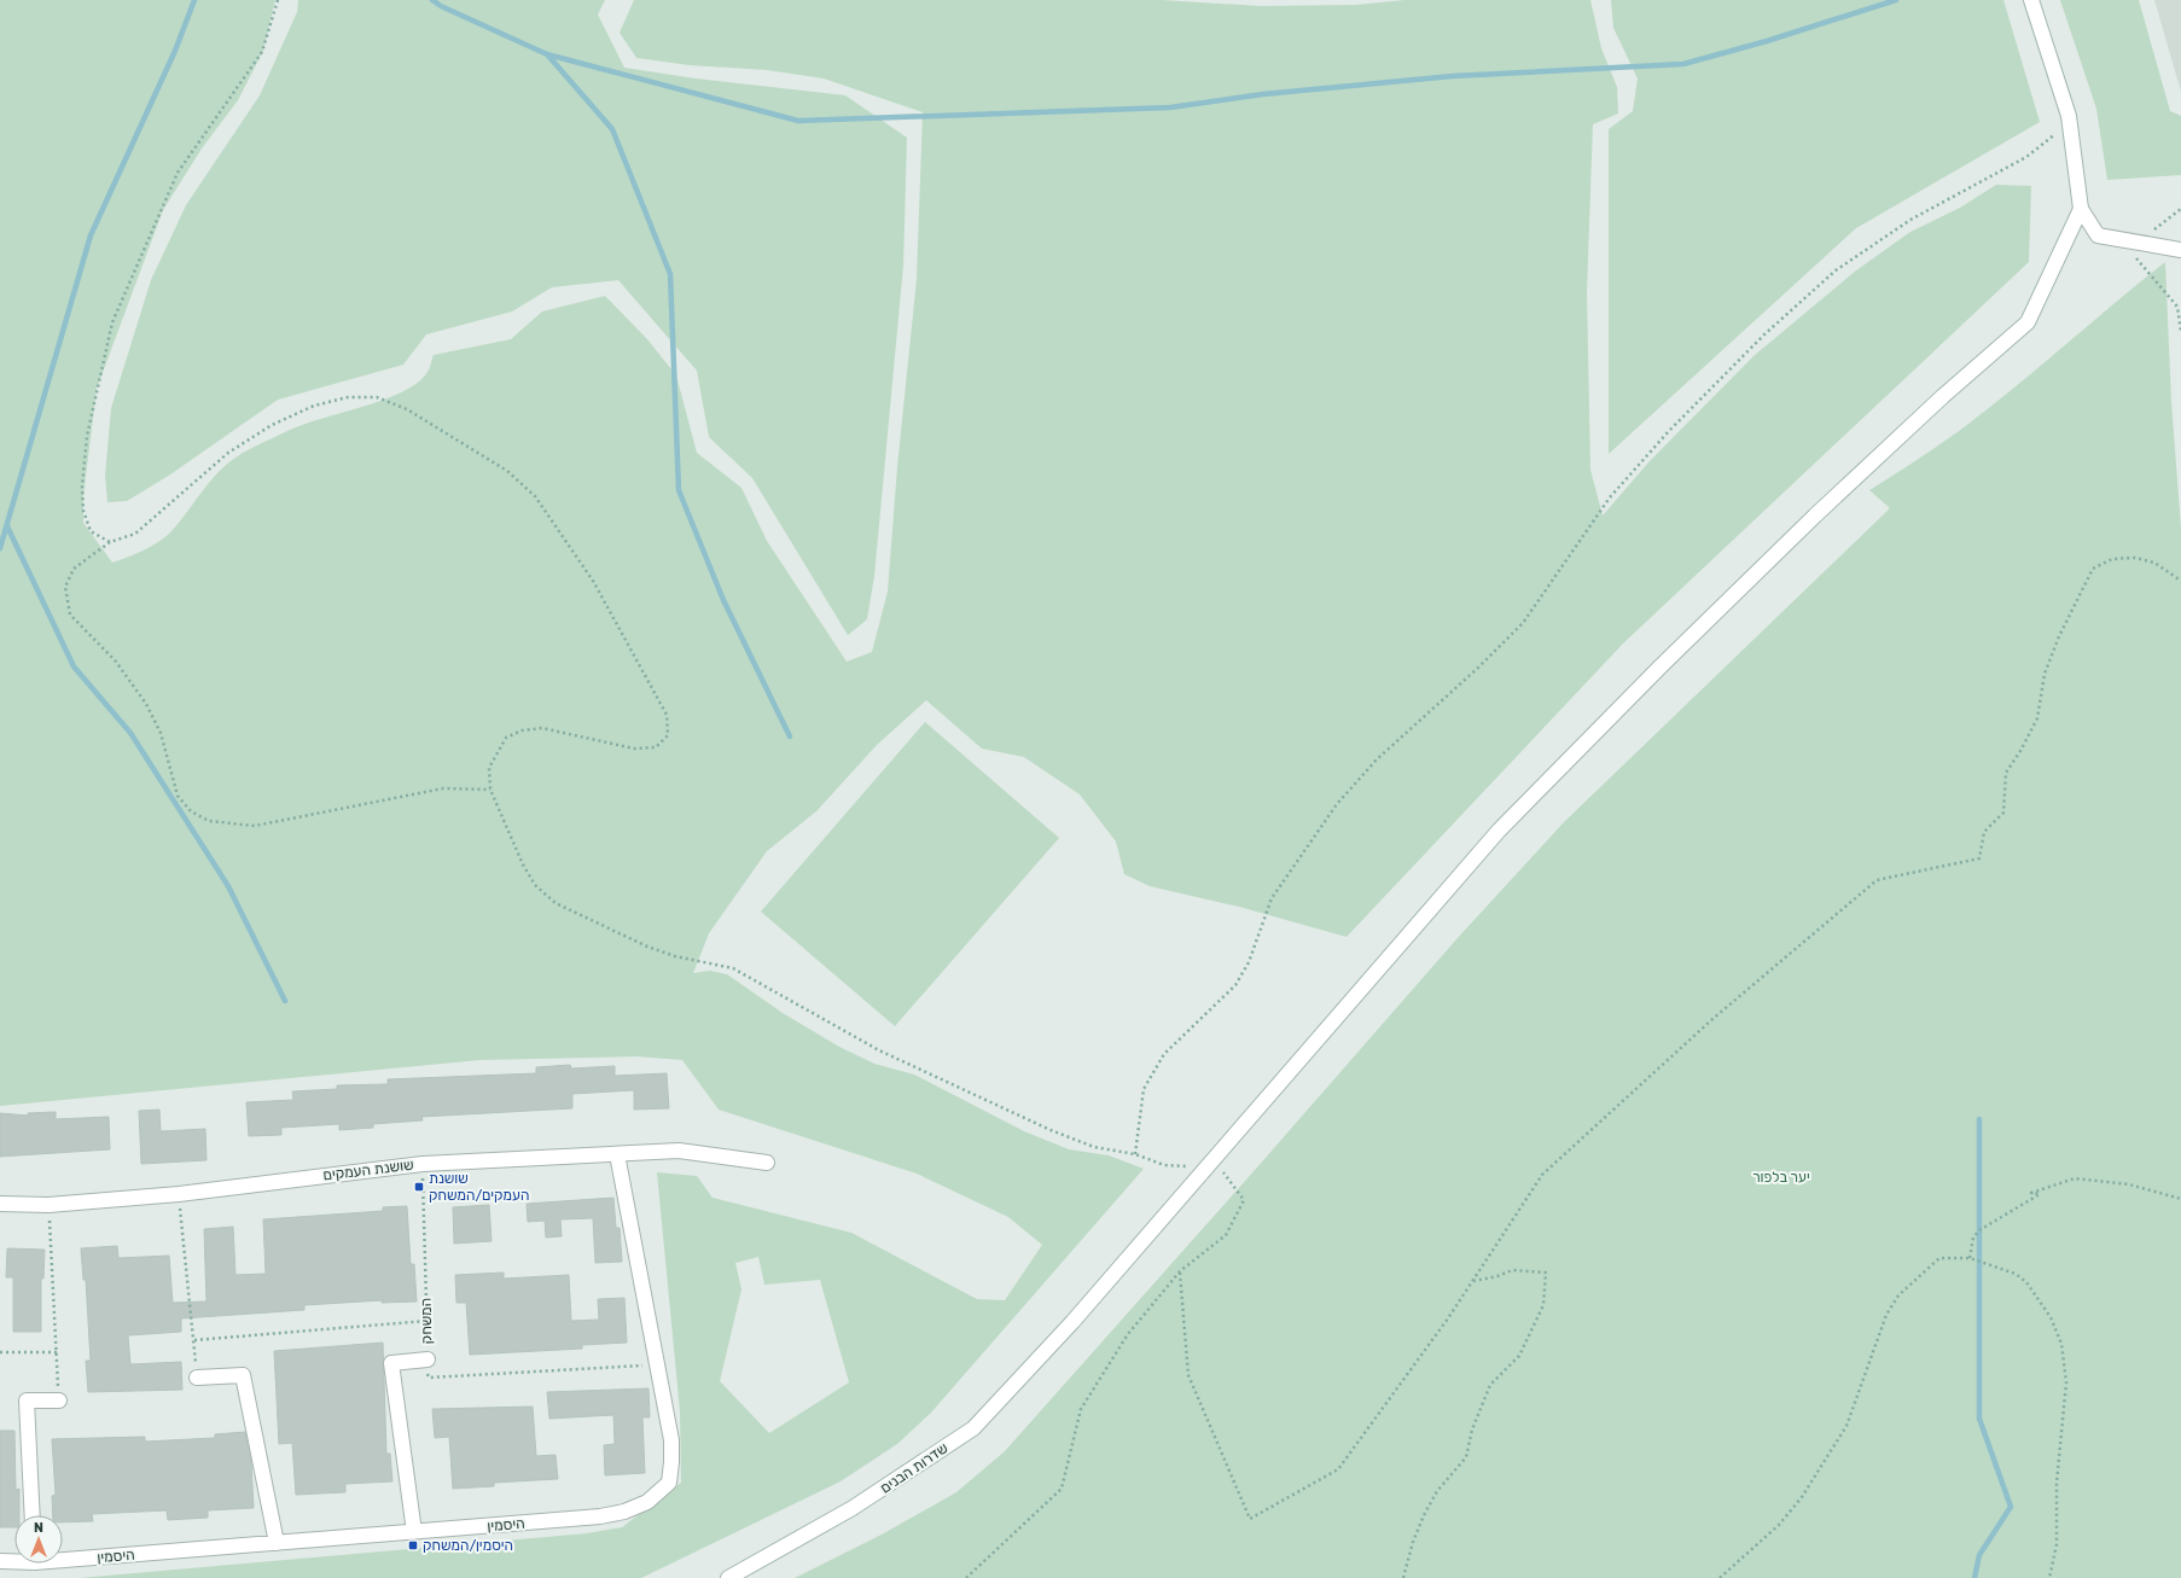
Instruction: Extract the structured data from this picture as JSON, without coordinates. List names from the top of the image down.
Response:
{
  "streets": {
    "street": [
      "שושנת העמקים",
      "המשחק",
      "שדרות הבנים",
      "היסמין"
    ]
  },
  "crossings": [
    ["שושנת העמקים", "המשחק"],
    ["שושנת העמקים", "היסמין"],
    ["המשחק", "היסמין"]
  ],
  "parks": ["יער בלפור"],
  "places": {
    "transit": ["שושנת העמקים/המשחק", "היסמין/המשחק"]
  },
  "north": "top"
}
